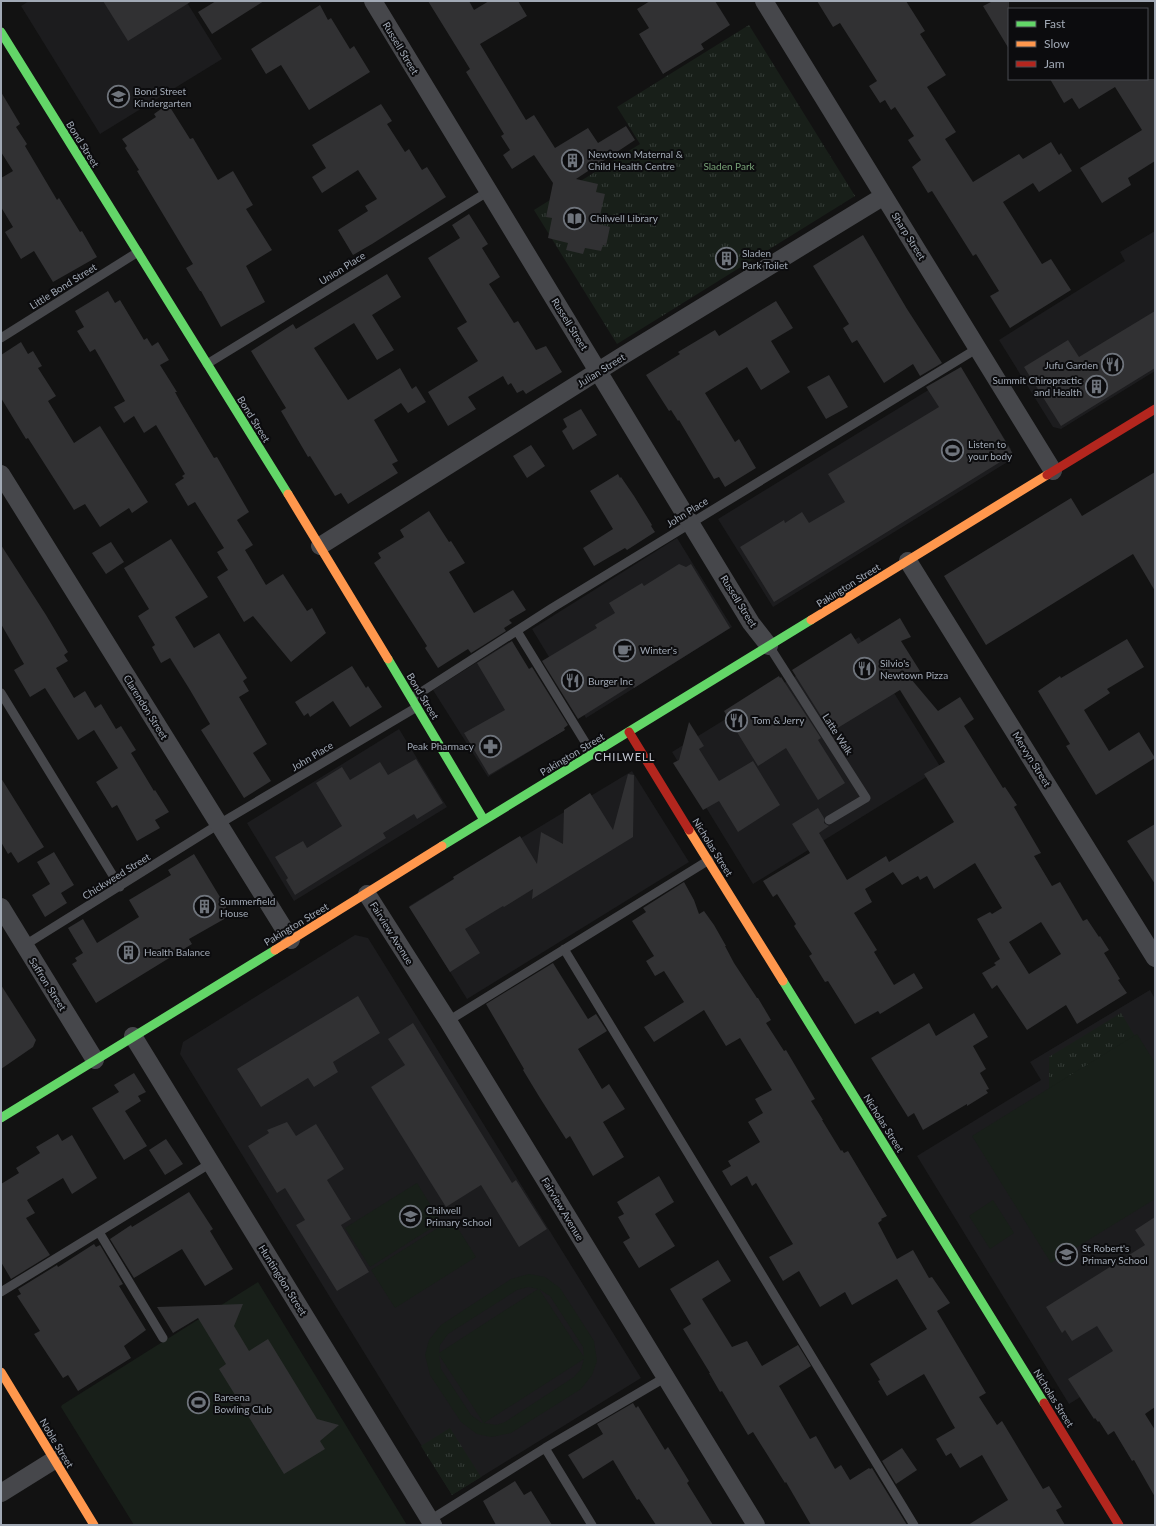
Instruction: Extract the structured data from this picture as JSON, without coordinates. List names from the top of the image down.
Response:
{
  "streets": {
    "street": [
      "Russell Street",
      "Bond Street",
      "Sharp Street",
      "Julian Street",
      "Pakington Street",
      "Clarendon Street",
      "Mervyn Street",
      "Nicholas Street",
      "Fairview Avenue",
      "Saffron Street",
      "Huntingdon Street",
      "Noble Street"
    ],
    "lane": [
      "Union Place",
      "Little Bond Street",
      "John Place",
      "Latte Walk",
      "Chickweed Street"
    ]
  },
  "crossings": [
    ["Russell Street", "Union Place"],
    ["Russell Street", "Julian Street"],
    ["Russell Street", "John Place"],
    ["Russell Street", "Pakington Street"],
    ["Russell Street", "Latte Walk"],
    ["Bond Street", "Union Place"],
    ["Bond Street", "Little Bond Street"],
    ["Bond Street", "Julian Street"],
    ["Bond Street", "John Place"],
    ["Bond Street", "Pakington Street"],
    ["Sharp Street", "Julian Street"],
    ["Sharp Street", "John Place"],
    ["Sharp Street", "Pakington Street"],
    ["John Place", "Clarendon Street"],
    ["John Place", "Chickweed Street"],
    ["Pakington Street", "Clarendon Street"],
    ["Pakington Street", "Latte Walk"],
    ["Pakington Street", "Mervyn Street"],
    ["Pakington Street", "Nicholas Street"],
    ["Pakington Street", "Fairview Avenue"],
    ["Pakington Street", "Saffron Street"],
    ["Pakington Street", "Huntingdon Street"],
    ["Clarendon Street", "Chickweed Street"],
    ["Chickweed Street", "Saffron Street"]
  ],
  "districts": ["CHILWELL"],
  "parks": ["Sladen Park"],
  "places": {
    "school or university": ["Bond Street Kindergarten", "Chilwell Primary School", "St Robert's Primary School"],
    "building": [
      "Newtown Maternal & Child Health Centre",
      "Sladen Park Toilet",
      "Summit Chiropractic and Health",
      "Summerfield House",
      "Health Balance"
    ],
    "library": ["Chilwell Library"],
    "restaurant": [
      "Jufu Garden",
      "Silvio's Newtown Pizza",
      "Burger Inc",
      "Tom & Jerry"
    ],
    "sports": ["Listen to your body", "Bareena Bowling Club"],
    "cafe": ["Winter's"],
    "pharmacy": ["Peak Pharmacy"]
  },
  "legend": ["Fast", "Slow", "Jam"]
}
